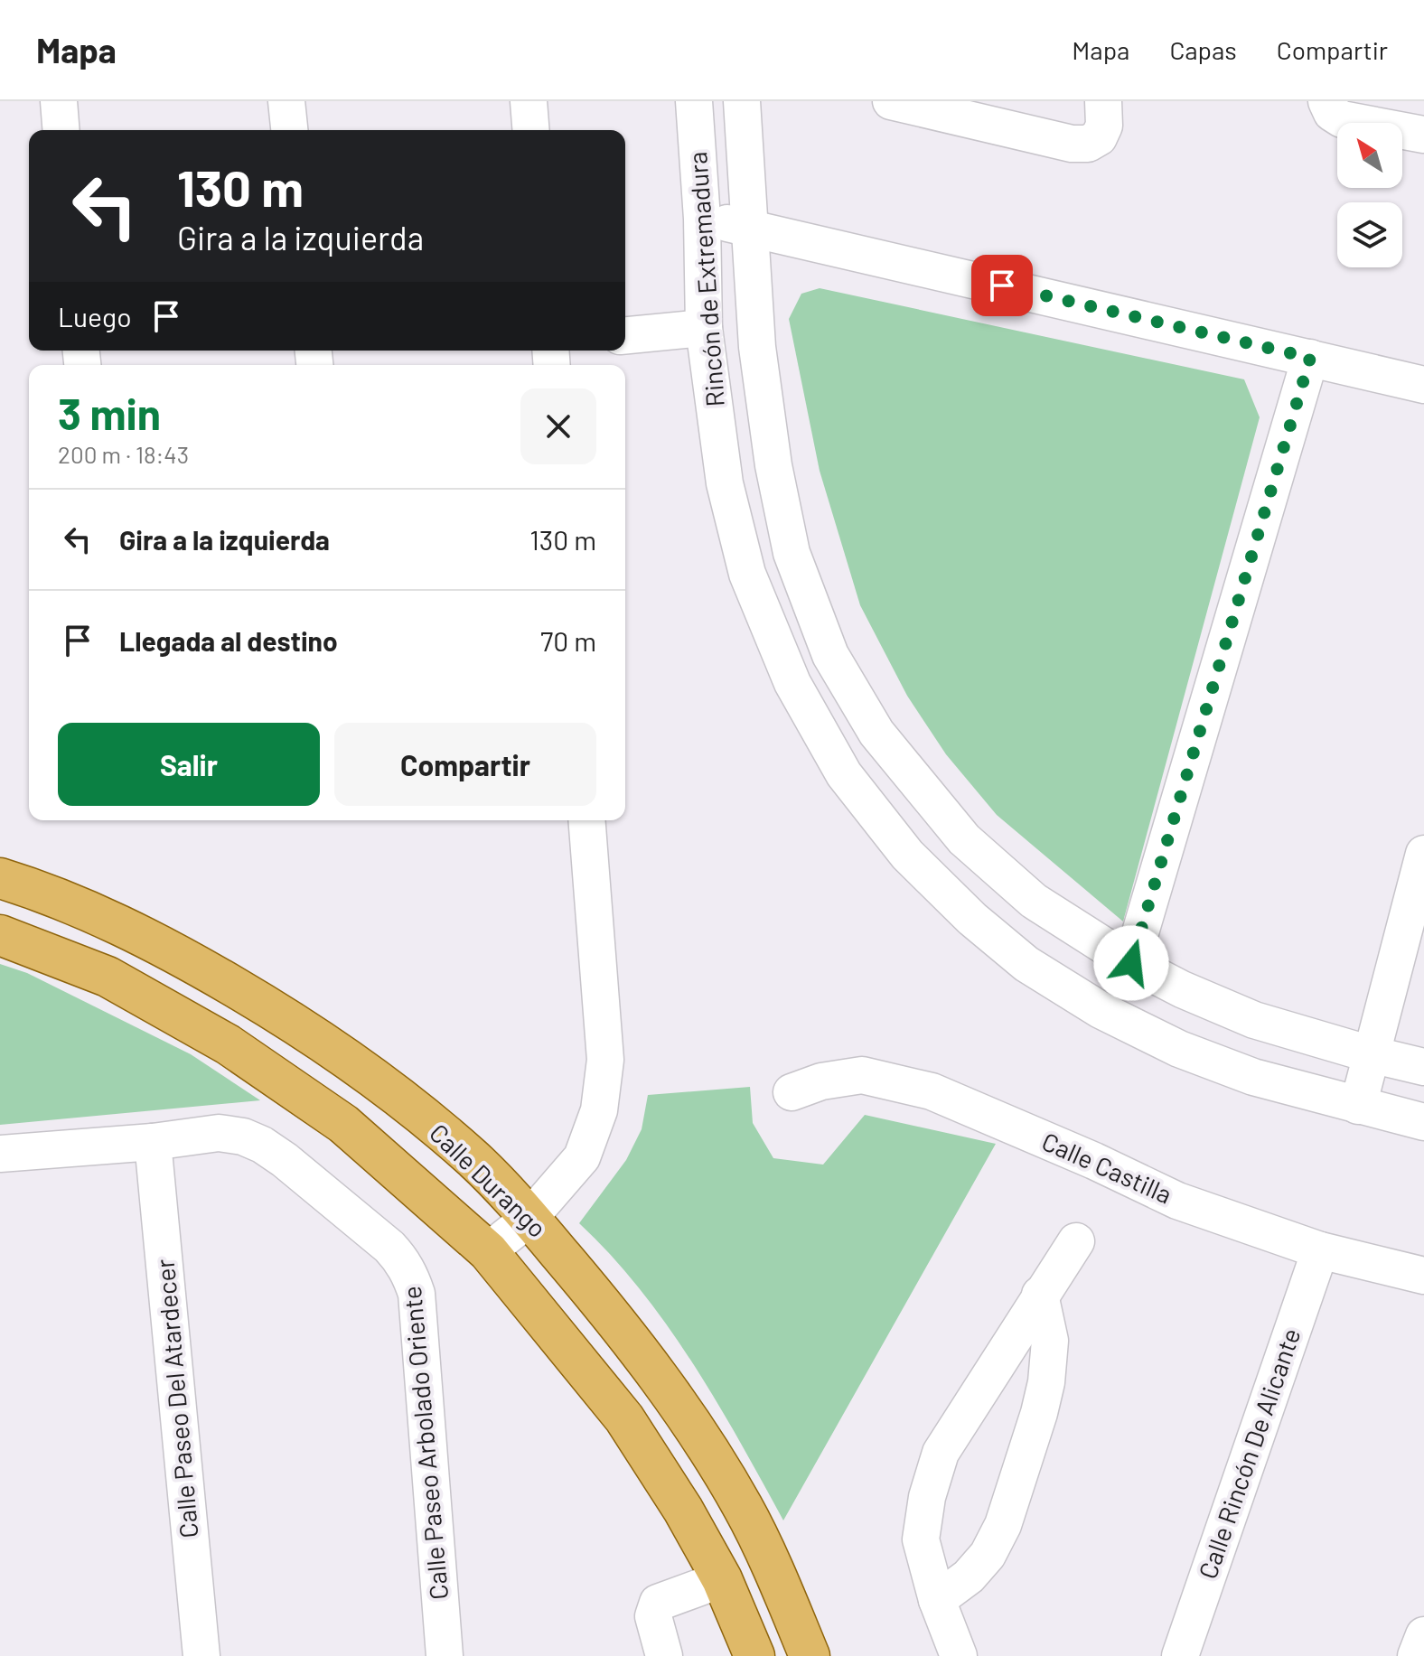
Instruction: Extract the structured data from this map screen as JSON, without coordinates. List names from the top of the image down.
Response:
{
  "streets": {
    "main road": ["Calle Durango"],
    "street": [
      "Rincón de Extremadura",
      "Calle Castilla",
      "Calle Paseo Del Atardecer",
      "Calle Paseo Arbolado Oriente",
      "Calle Rincón De Alicante"
    ]
  },
  "crossings": [
    ["Calle Castilla", "Calle Rincón De Alicante"],
    ["Calle Paseo Del Atardecer", "Calle Paseo Arbolado Oriente"]
  ],
  "north": "top left",
  "page": {
    "header": "Mapa",
    "nav": ["Mapa", "Capas", "Compartir"],
    "turn": ["130 m", "Gira a la izquierda"],
    "then": "Luego",
    "heading": ["3 min", "200 m · 18:43"],
    "list": [
      {
        "name": "Gira a la izquierda",
        "value": "130 m"
      },
      {
        "name": "Llegada al destino",
        "value": "70 m"
      }
    ],
    "buttons": ["Salir", "Compartir"]
  }
}
